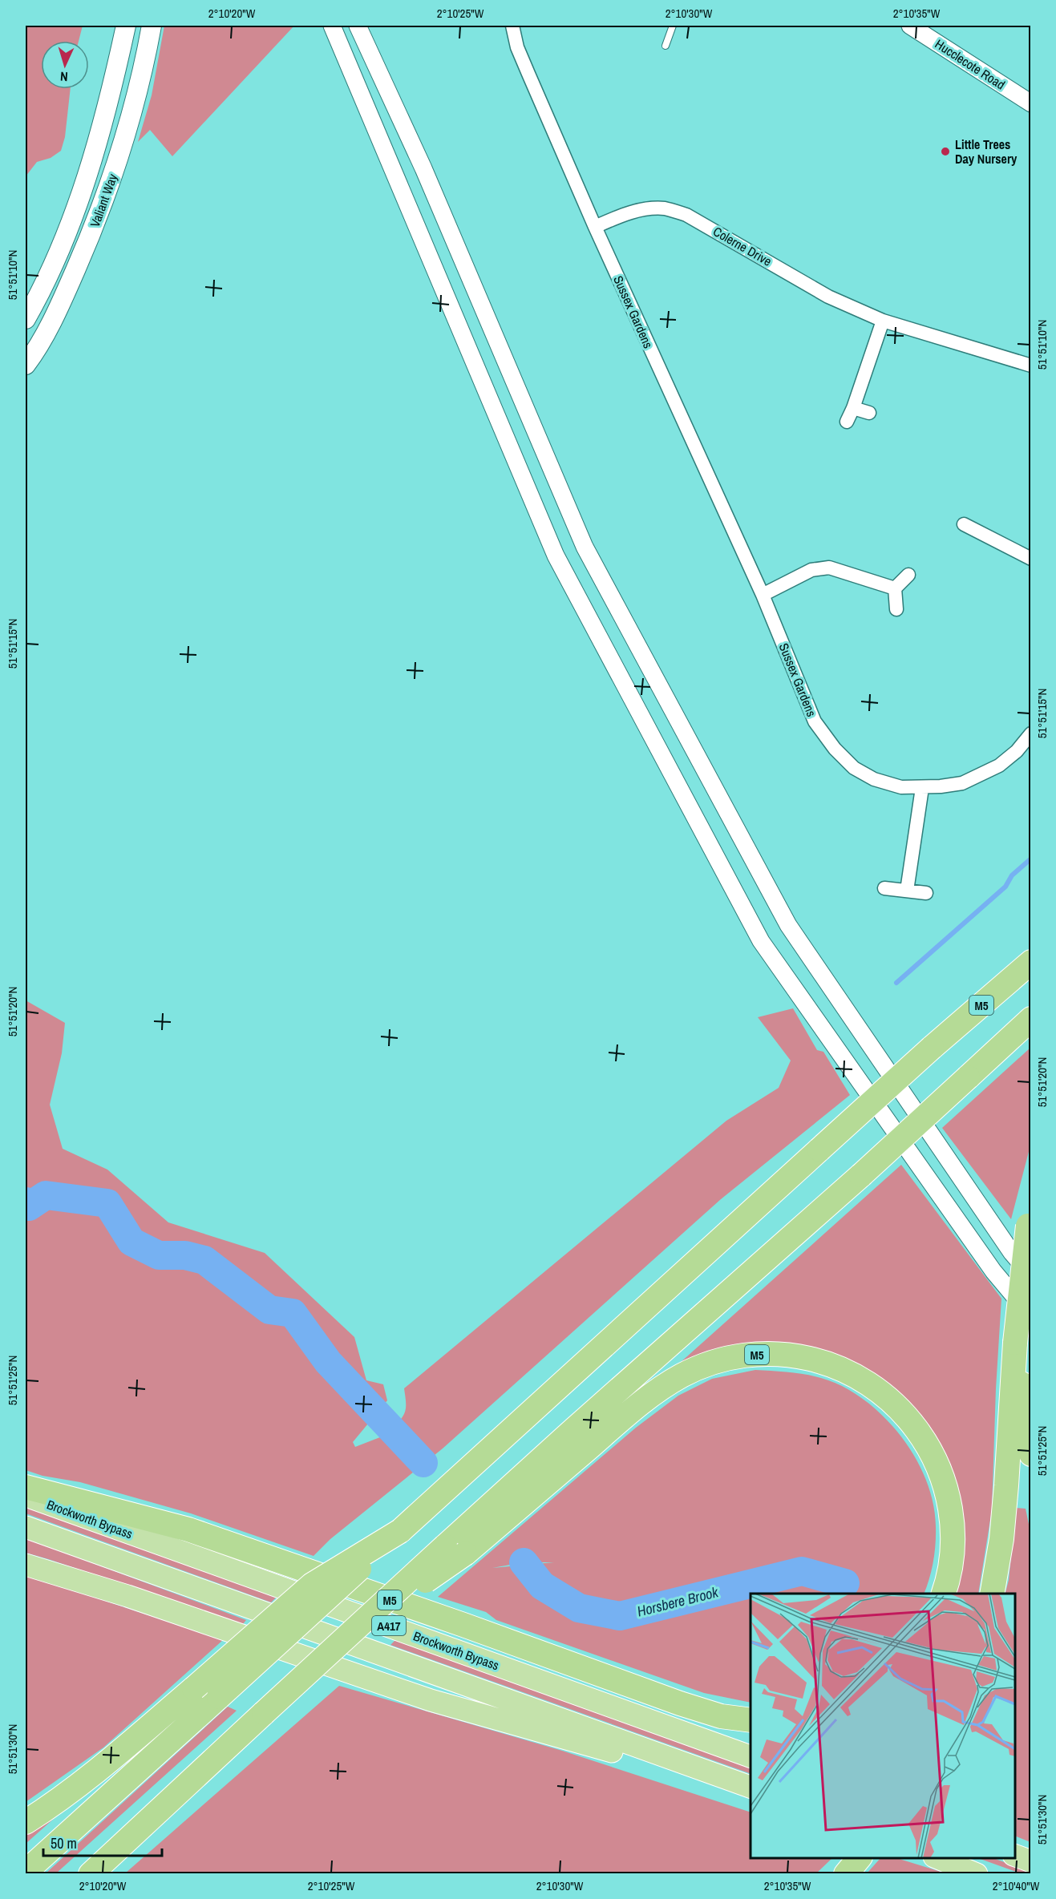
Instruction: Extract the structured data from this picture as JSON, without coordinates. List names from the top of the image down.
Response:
{
  "streets": {
    "highway": ["M5", "Brockworth Bypass", "A417"],
    "main road": ["Valiant Way"],
    "street": ["Hucclecote Road", "Colerne Drive", "Sussex Gardens"]
  },
  "crossings": [
    ["Colerne Drive", "Sussex Gardens"]
  ],
  "water": ["Horsbere Brook"],
  "places": ["Little Trees Day Nursery"],
  "scale_bar": "50 m",
  "north": "bottom",
  "coordinates": [
    "2°10'20\"W",
    "2°10'25\"W",
    "2°10'30\"W",
    "2°10'35\"W",
    "51°51'10\"N",
    "51°51'15\"N",
    "51°51'20\"N",
    "51°51'25\"N",
    "51°51'30\"N",
    "2°10'40\"W"
  ]
}
